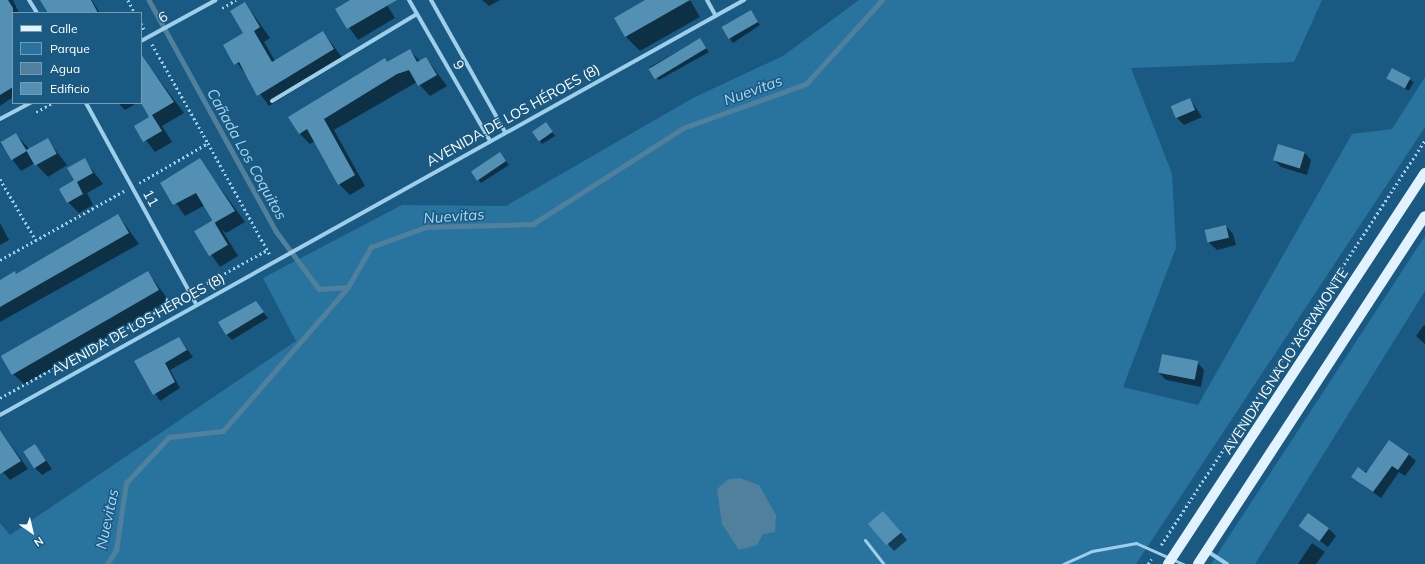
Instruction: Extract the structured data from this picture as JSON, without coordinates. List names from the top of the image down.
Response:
{
  "streets": {
    "main road": ["AVENIDA IGNACIO AGRAMONTE"],
    "street": [
      "6",
      "9",
      "AVENIDA DE LOS HÉROES (8)",
      "11"
    ]
  },
  "crossings": [
    ["9", "AVENIDA DE LOS HÉROES (8)"],
    ["AVENIDA DE LOS HÉROES (8)", "11"]
  ],
  "water": ["Nuevitas", "Cañada Los Coquitos"],
  "legend": [
    "Calle",
    "Parque",
    "Agua",
    "Edificio"
  ],
  "north": "bottom right"
}
